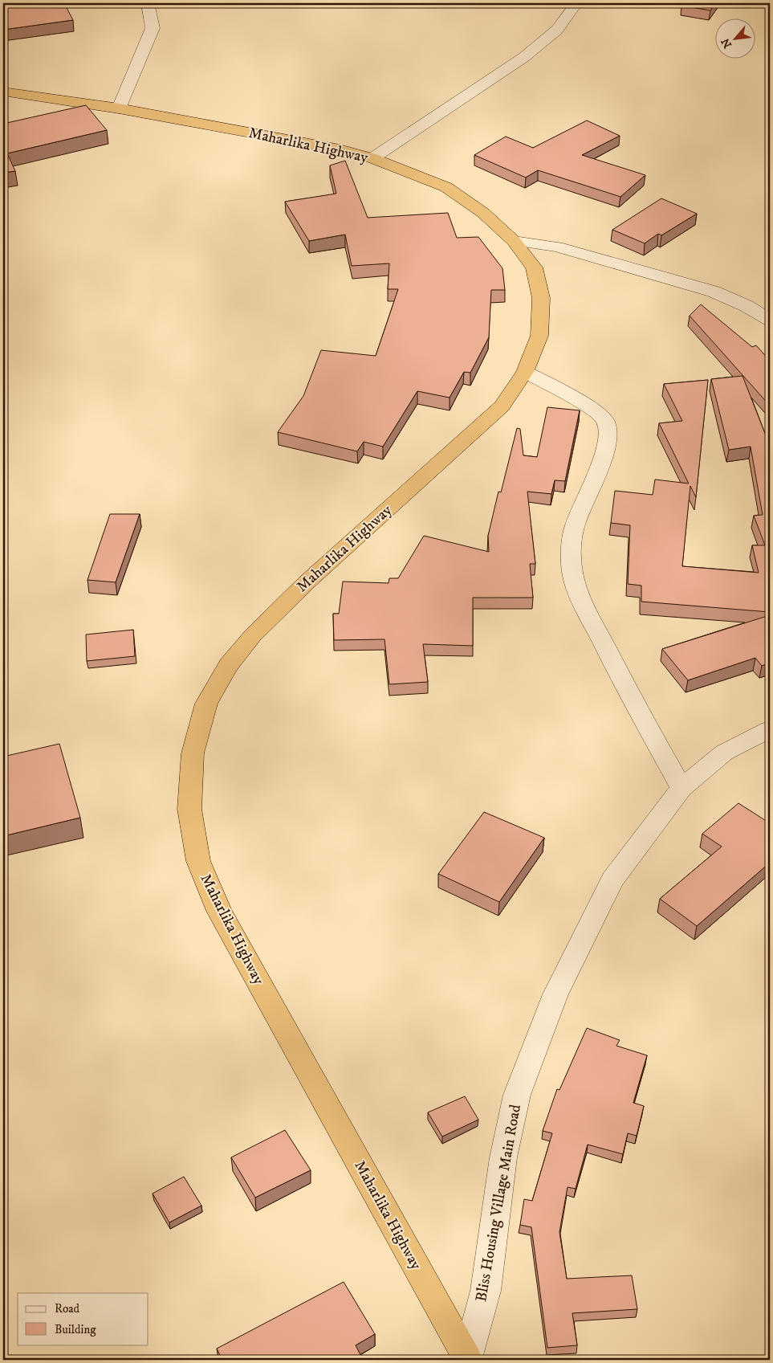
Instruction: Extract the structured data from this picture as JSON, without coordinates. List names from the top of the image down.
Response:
{
  "streets": {
    "highway": ["Maharlika Highway"],
    "street": ["Bliss Housing Village Main Road"]
  },
  "crossings": [
    ["Maharlika Highway", "Bliss Housing Village Main Road"]
  ],
  "legend": ["Road", "Building"],
  "north": "bottom left"
}
